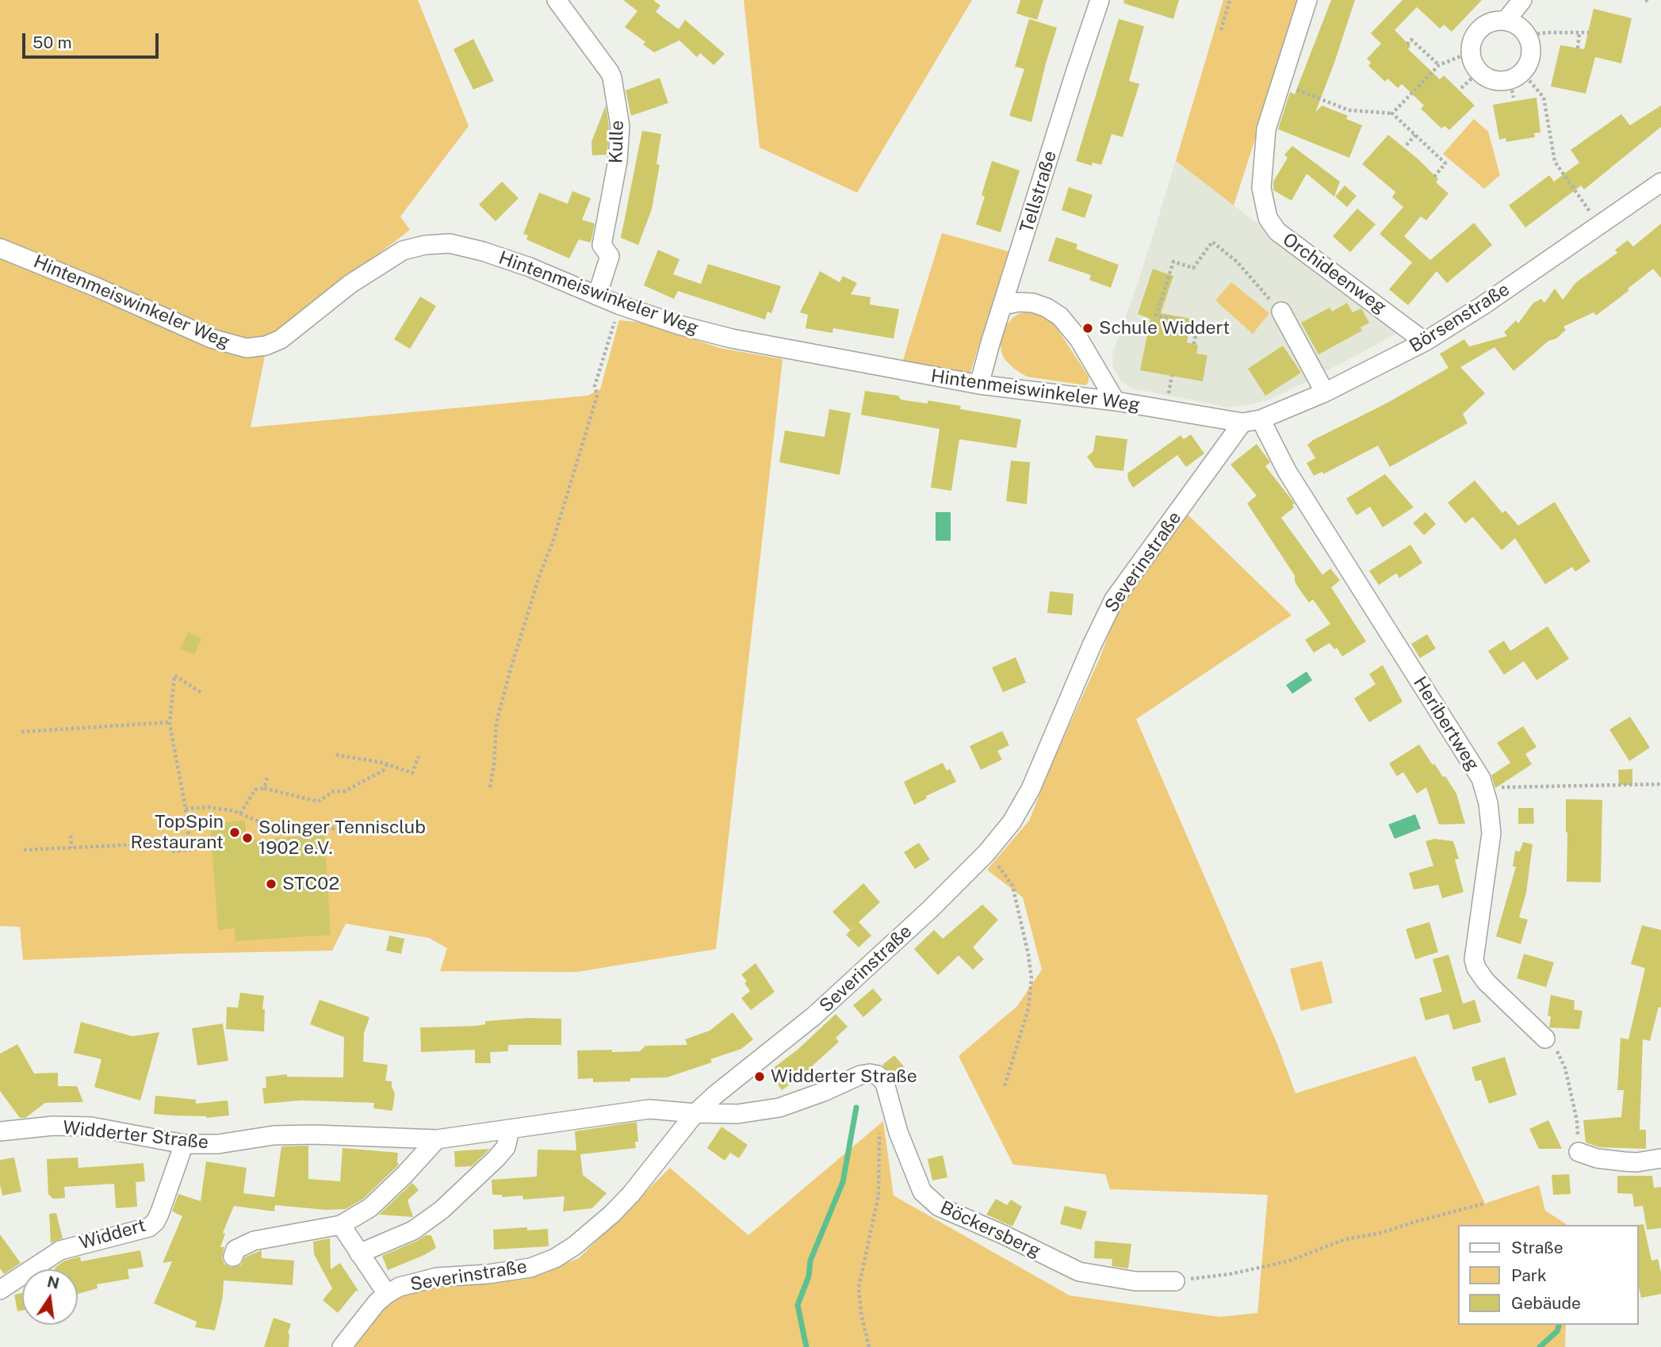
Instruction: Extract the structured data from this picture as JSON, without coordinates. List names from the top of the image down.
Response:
{
  "streets": {
    "street": [
      "Kulle",
      "Tellstraße",
      "Orchideenweg",
      "Hintenmeiswinkeler Weg",
      "Börsenstraße",
      "Severinstraße",
      "Heribertweg",
      "Widderter Straße",
      "Böckersberg",
      "Widdert"
    ]
  },
  "crossings": [
    ["Kulle", "Hintenmeiswinkeler Weg"],
    ["Tellstraße", "Hintenmeiswinkeler Weg"],
    ["Orchideenweg", "Börsenstraße"],
    ["Hintenmeiswinkeler Weg", "Börsenstraße"],
    ["Hintenmeiswinkeler Weg", "Severinstraße"],
    ["Börsenstraße", "Severinstraße"],
    ["Börsenstraße", "Heribertweg"],
    ["Severinstraße", "Widderter Straße"],
    ["Severinstraße", "Böckersberg"],
    ["Widderter Straße", "Böckersberg"],
    ["Widderter Straße", "Widdert"]
  ],
  "places": [
    "Schule Widdert",
    "TopSpin Restaurant",
    "Solinger Tennisclub 1902 e.V.",
    "STC02",
    "Widderter Straße"
  ],
  "legend": ["Straße", "Park", "Gebäude"],
  "scale_bar": "50 m",
  "north": "top"
}
